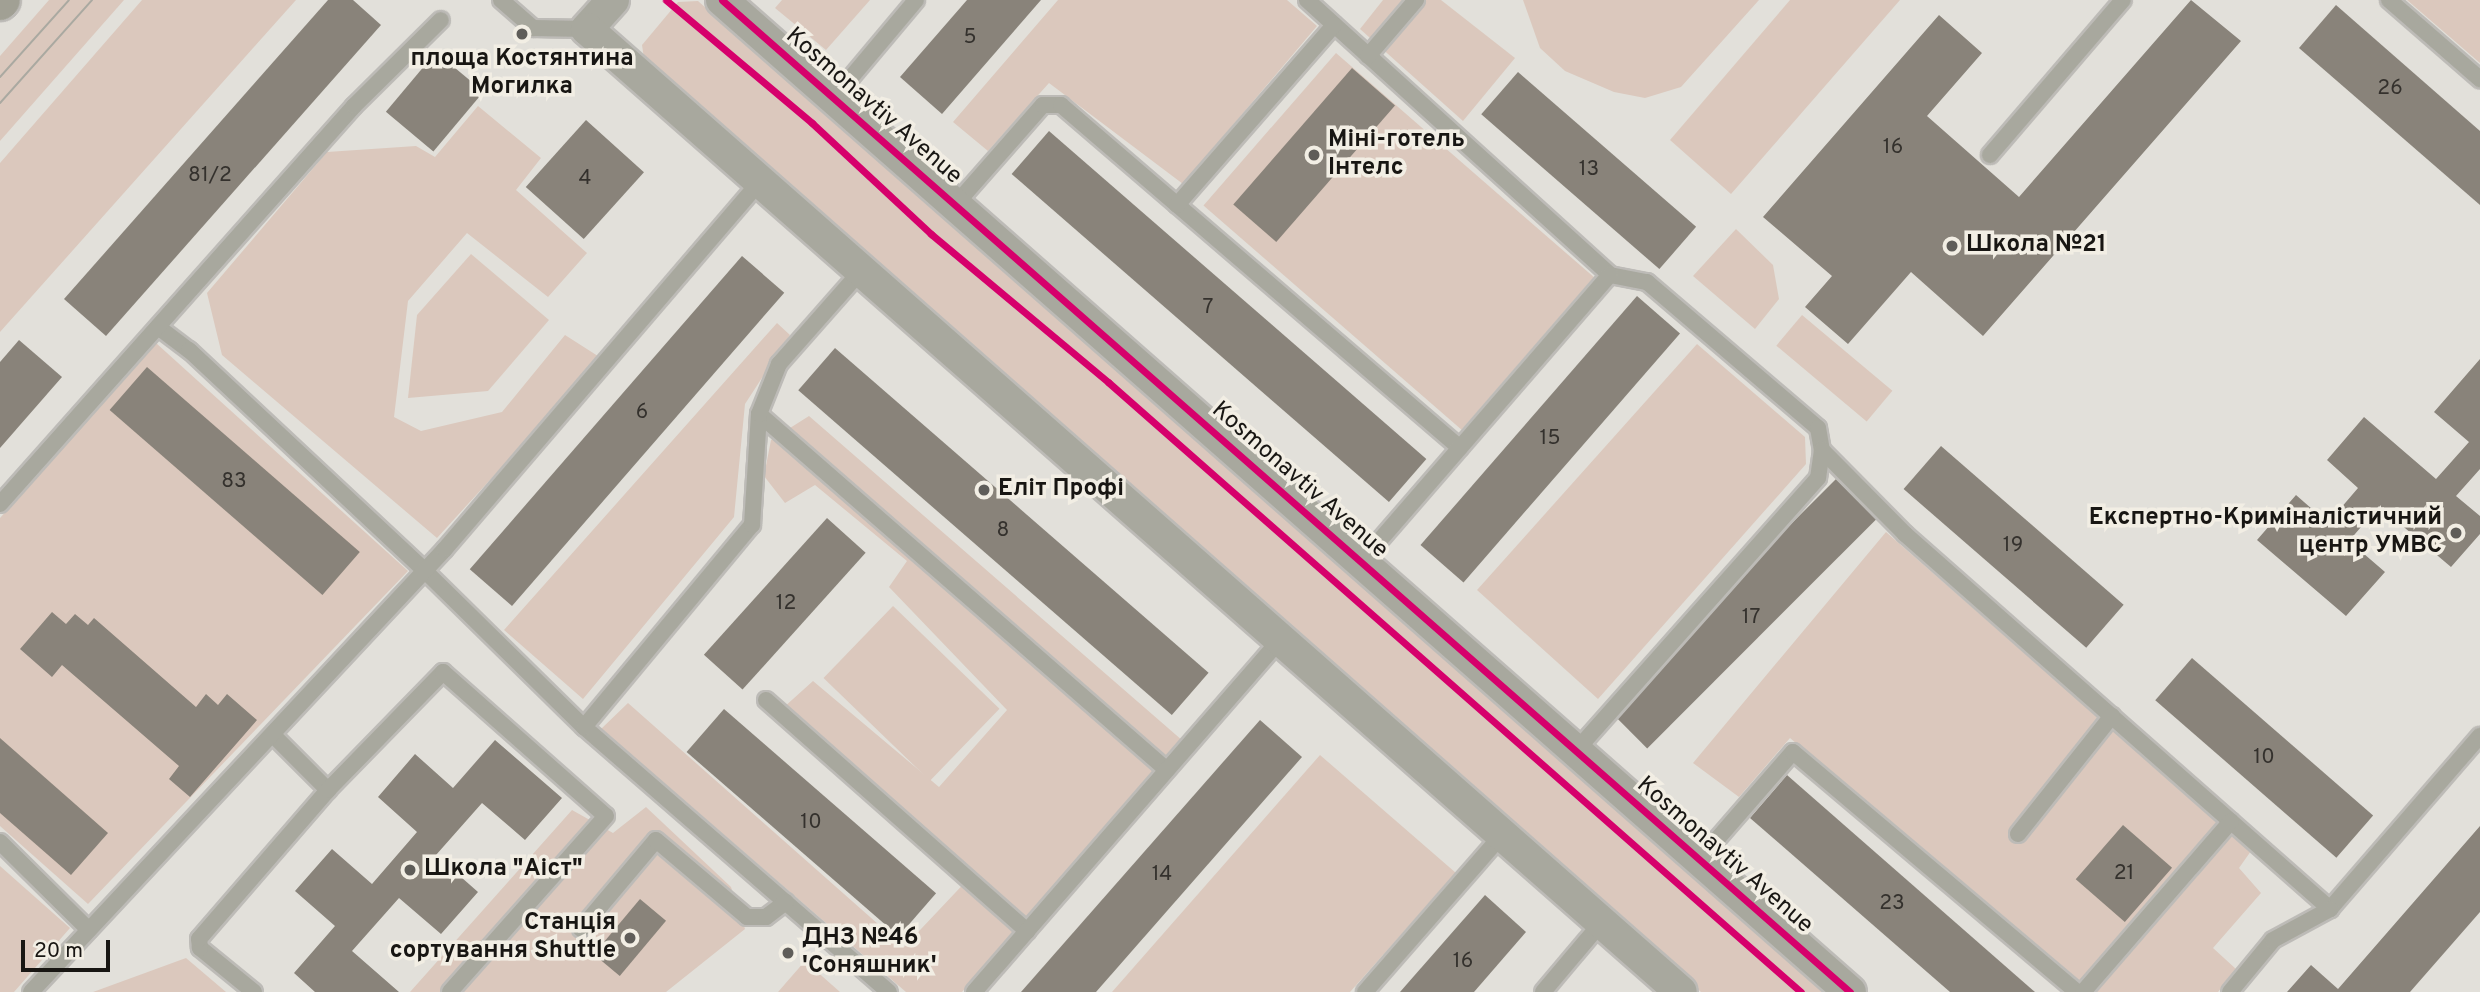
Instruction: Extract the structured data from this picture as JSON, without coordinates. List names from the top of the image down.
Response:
{
  "streets": {
    "street": ["Kosmonavtiv Avenue"]
  },
  "places": [
    "площа Костянтина Могилка",
    "Міні-готель Інтелс",
    "Школа №21",
    "Еліт Профі",
    "Експертно-Криміналістичний центр УМВС",
    "Школа \"Аіст\"",
    "Станція сортування Shuttle",
    "ДНЗ №46 'Соняшник'"
  ],
  "house_numbers": [
    "5",
    "26",
    "16",
    "13",
    "81/2",
    "4",
    "7",
    "6",
    "15",
    "83",
    "8",
    "19",
    "12",
    "17",
    "10",
    "10",
    "21",
    "14",
    "23",
    "16"
  ],
  "scale_bar": "20 m"
}
